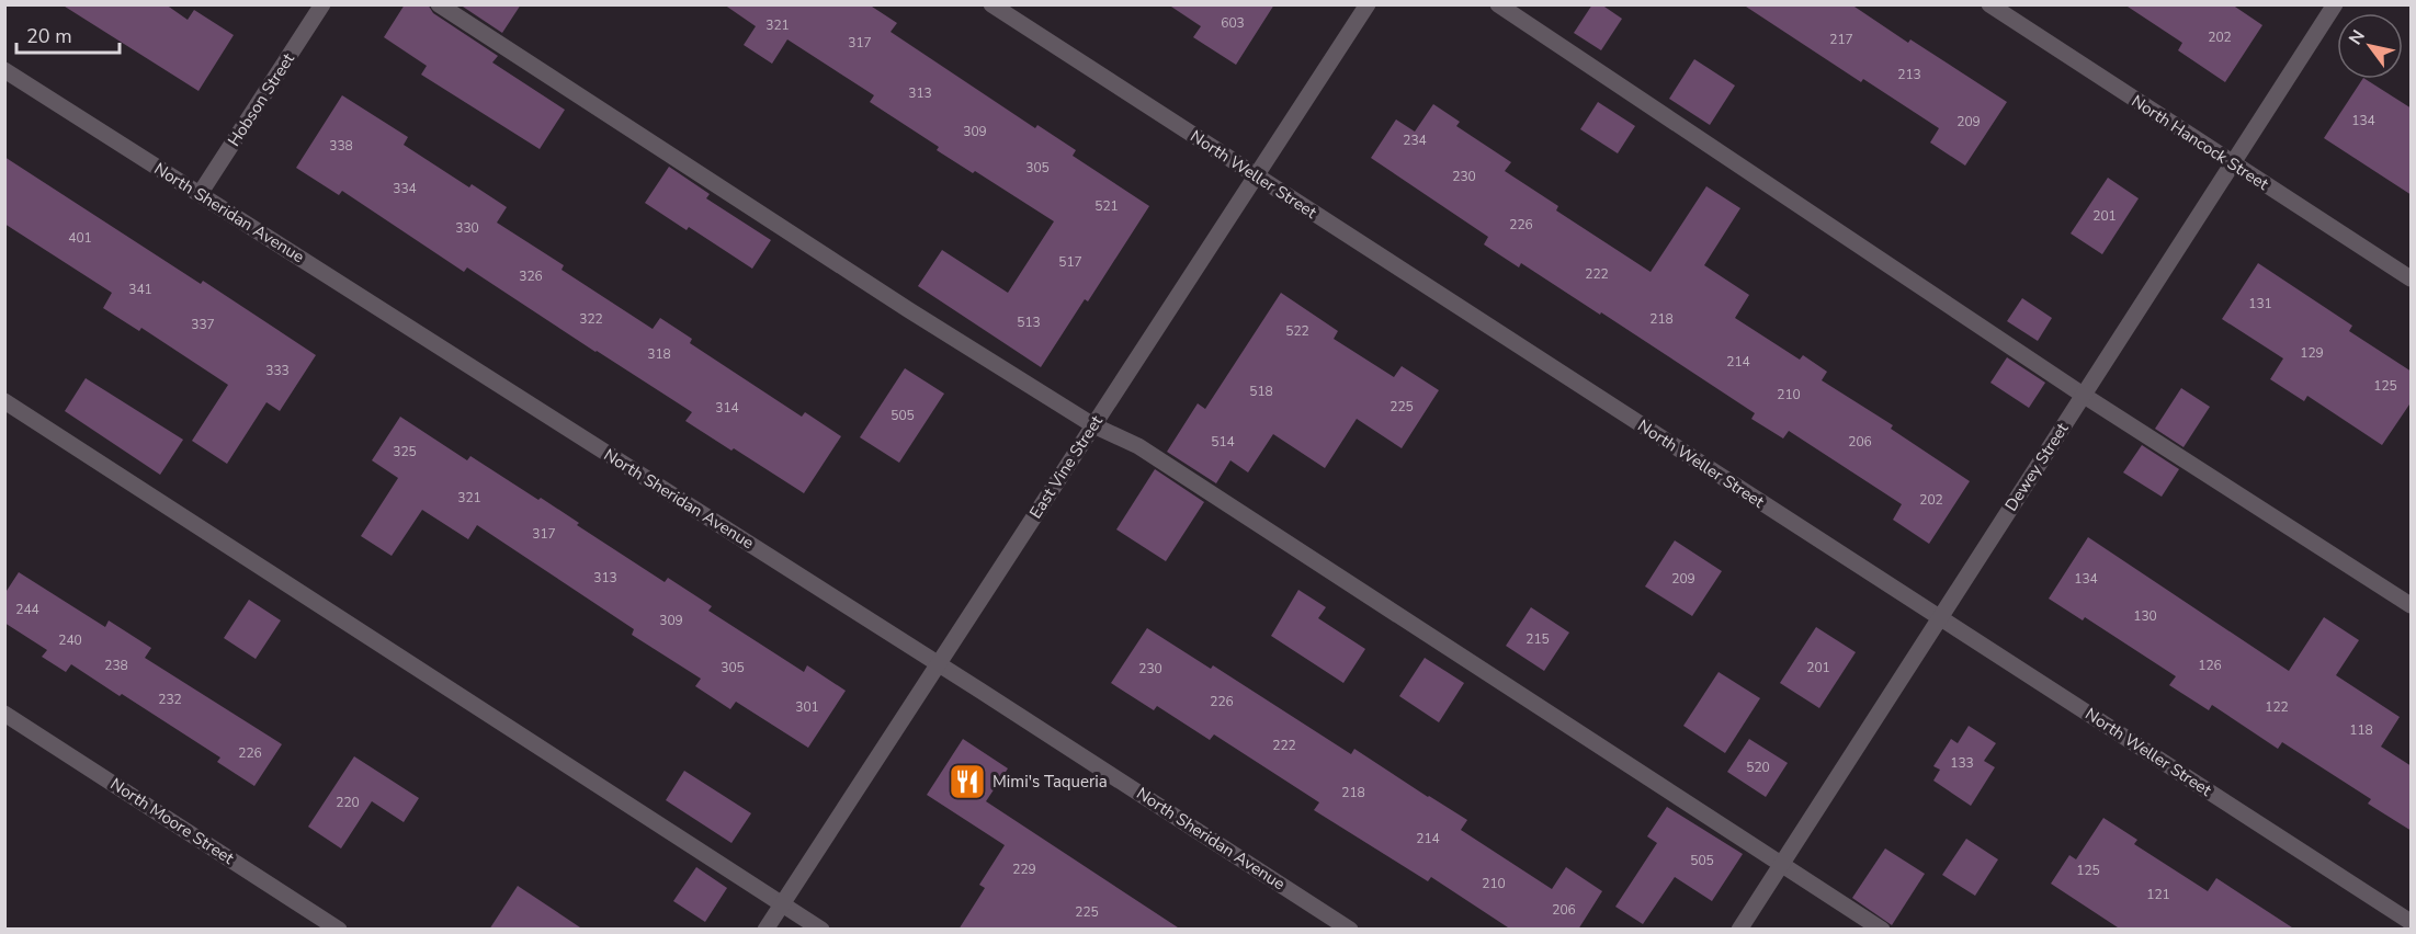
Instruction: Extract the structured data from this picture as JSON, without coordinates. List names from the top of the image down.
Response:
{
  "streets": {
    "street": [
      "Hobson Street",
      "North Hancock Street",
      "North Weller Street",
      "North Sheridan Avenue",
      "East Vine Street",
      "Dewey Street",
      "North Moore Street"
    ]
  },
  "crossings": [
    ["Hobson Street", "North Sheridan Avenue"],
    ["North Hancock Street", "Dewey Street"],
    ["North Weller Street", "East Vine Street"],
    ["North Weller Street", "Dewey Street"],
    ["North Sheridan Avenue", "East Vine Street"]
  ],
  "places": {
    "restaurant": ["Mimi's Taqueria"]
  },
  "house_numbers": [
    "603",
    "321",
    "202",
    "217",
    "317",
    "213",
    "313",
    "134",
    "209",
    "309",
    "234",
    "338",
    "305",
    "230",
    "334",
    "521",
    "201",
    "226",
    "330",
    "401",
    "517",
    "222",
    "326",
    "341",
    "131",
    "322",
    "218",
    "513",
    "337",
    "522",
    "129",
    "318",
    "214",
    "333",
    "125",
    "518",
    "210",
    "225",
    "314",
    "505",
    "514",
    "206",
    "325",
    "321",
    "202",
    "317",
    "313",
    "209",
    "134",
    "244",
    "130",
    "309",
    "215",
    "240",
    "238",
    "126",
    "305",
    "201",
    "230",
    "232",
    "226",
    "301",
    "122",
    "118",
    "222",
    "226",
    "133",
    "520",
    "218",
    "220",
    "214",
    "505",
    "229",
    "125",
    "210",
    "121",
    "206",
    "225"
  ],
  "scale_bar": "20 m",
  "north": "top left"
}
